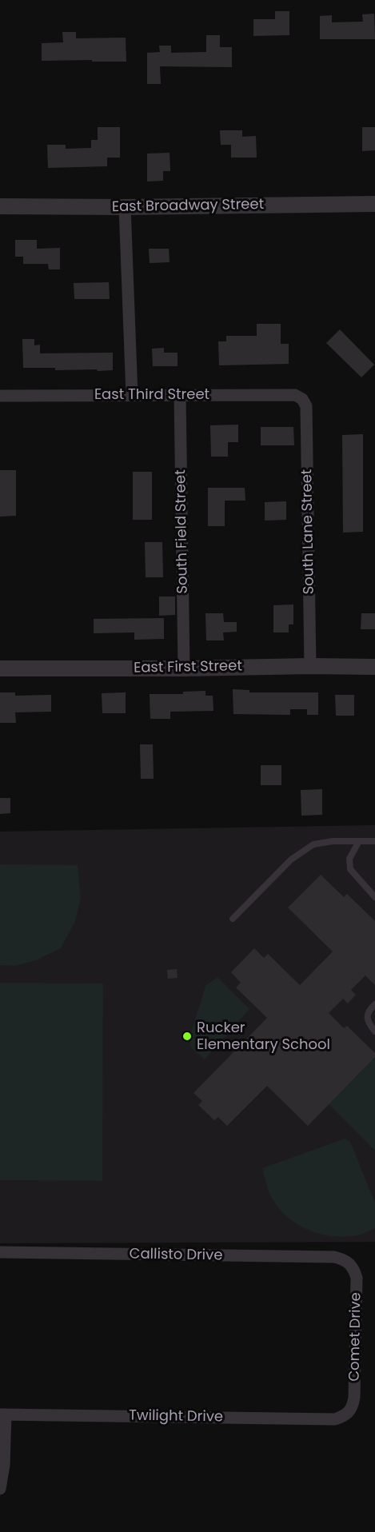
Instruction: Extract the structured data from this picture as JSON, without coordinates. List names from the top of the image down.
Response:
{
  "streets": {
    "street": [
      "East Broadway Street",
      "East Third Street",
      "South Field Street",
      "South Lane Street",
      "East First Street",
      "Callisto Drive",
      "Comet Drive",
      "Twilight Drive"
    ]
  },
  "crossings": [
    ["East Third Street", "South Field Street"],
    ["East Third Street", "South Lane Street"],
    ["South Field Street", "East First Street"],
    ["South Lane Street", "East First Street"],
    ["Callisto Drive", "Comet Drive"],
    ["Comet Drive", "Twilight Drive"]
  ],
  "places": ["Rucker Elementary School"]
}
